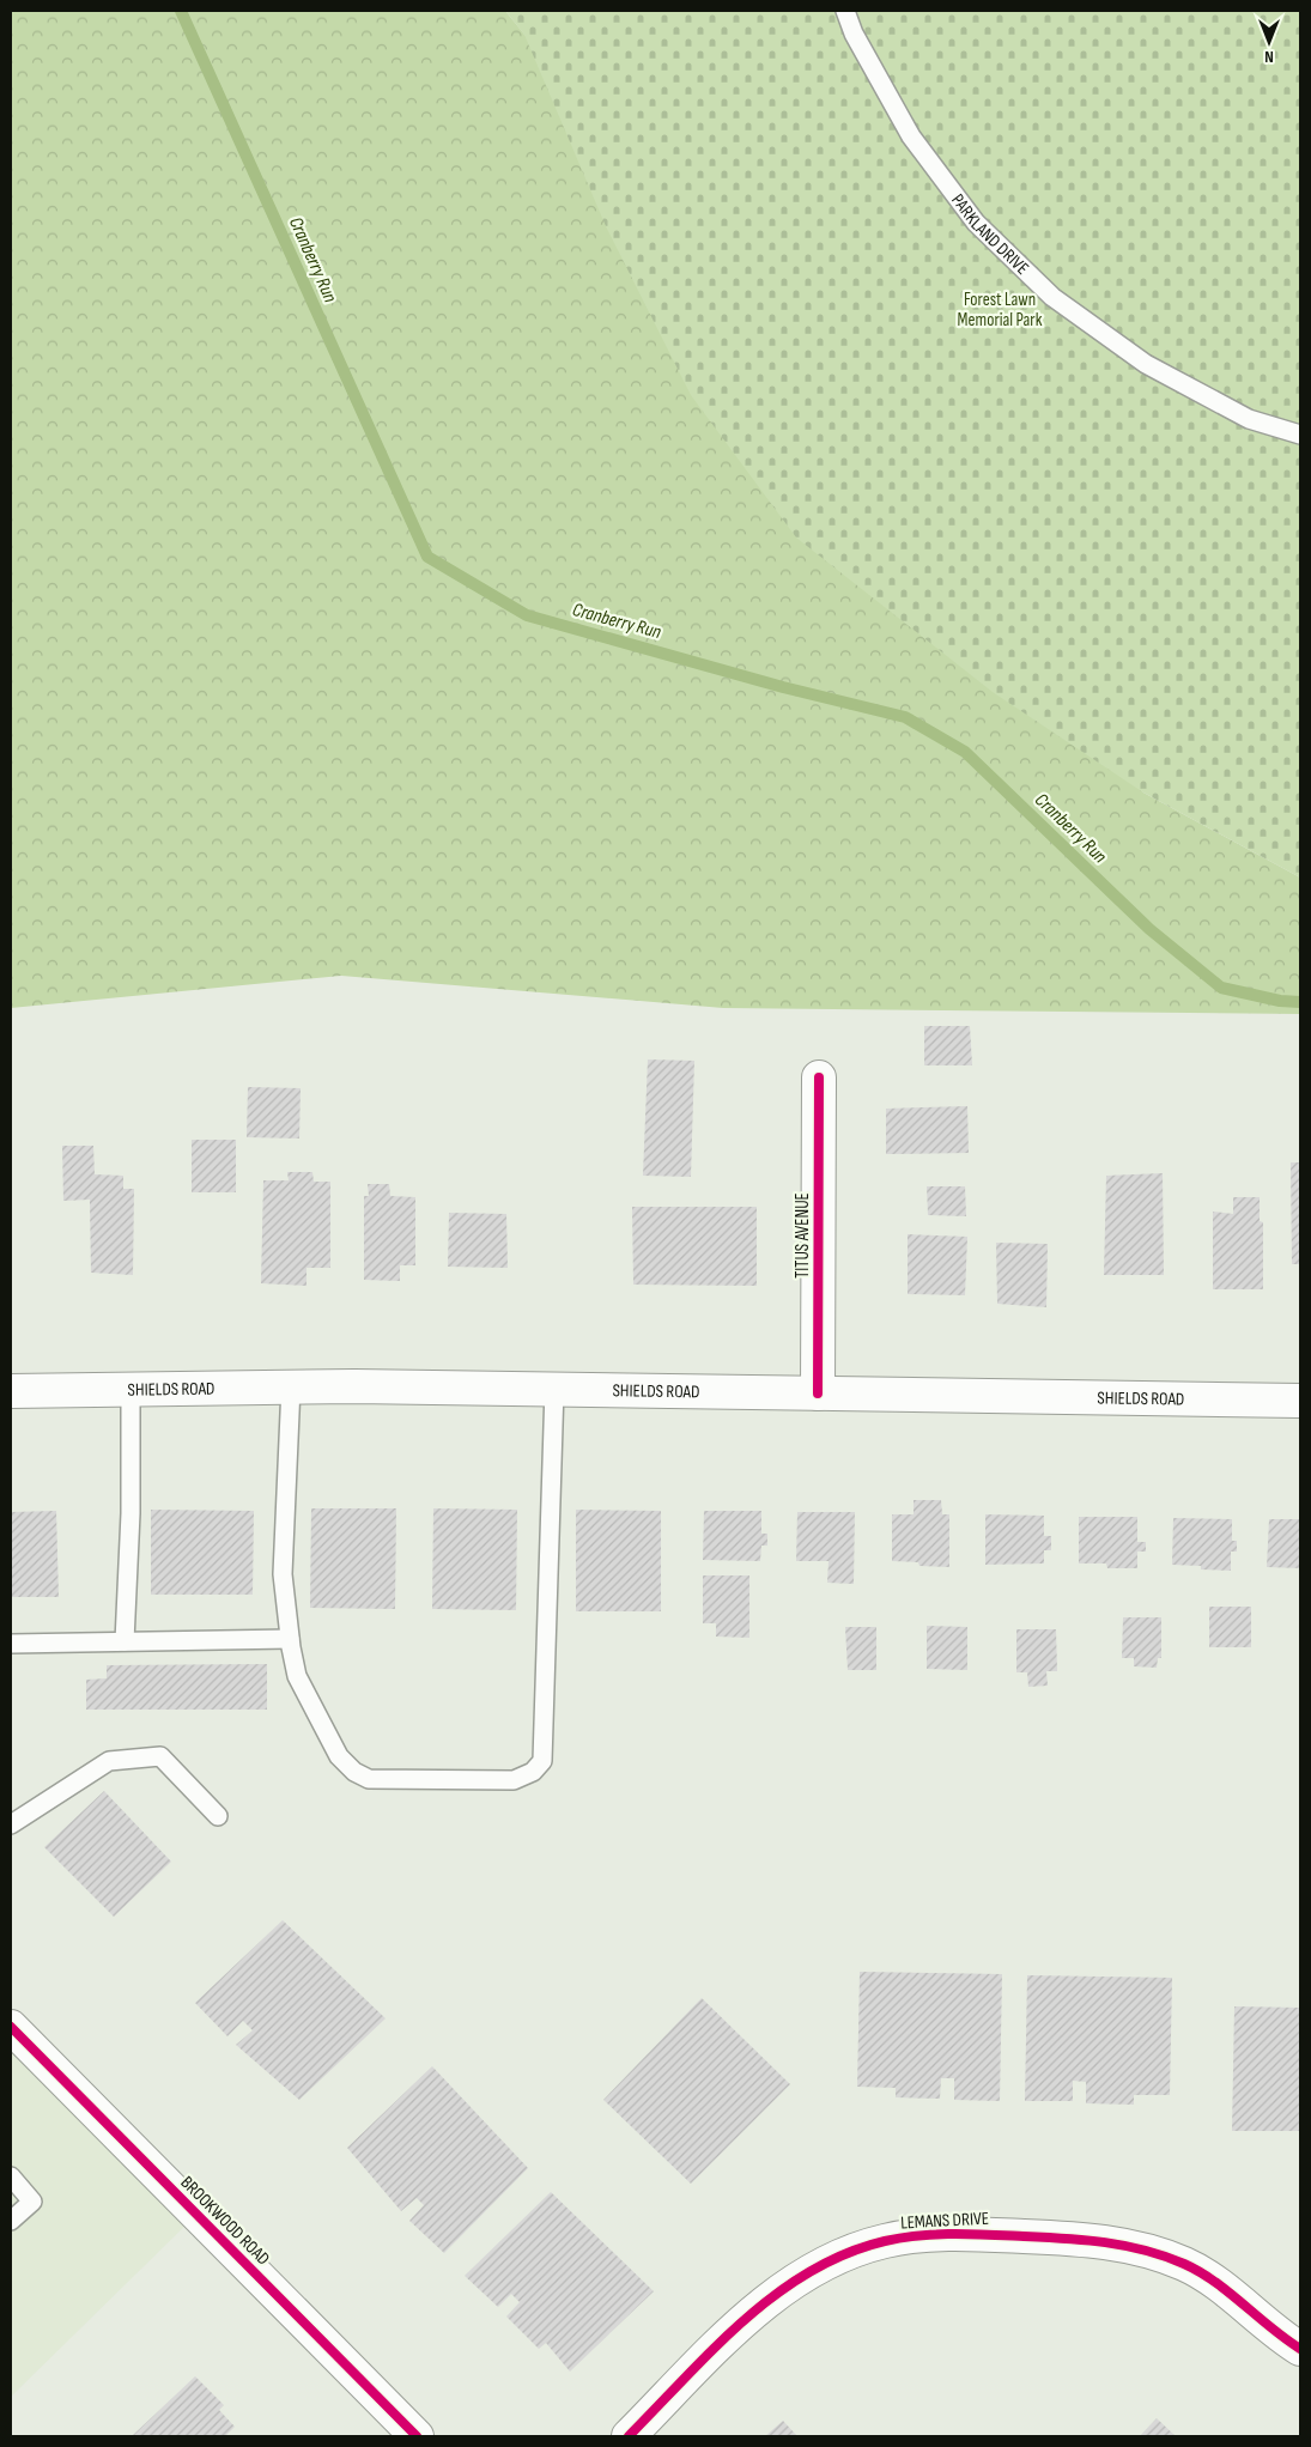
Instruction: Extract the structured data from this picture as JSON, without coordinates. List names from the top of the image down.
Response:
{
  "streets": {
    "street": [
      "TITUS AVENUE",
      "SHIELDS ROAD",
      "BROOKWOOD ROAD",
      "LEMANS DRIVE"
    ],
    "lane": ["PARKLAND DRIVE"]
  },
  "crossings": [
    ["TITUS AVENUE", "SHIELDS ROAD"]
  ],
  "water": ["Cranberry Run"],
  "parks": ["Forest Lawn Memorial Park"],
  "north": "bottom"
}
